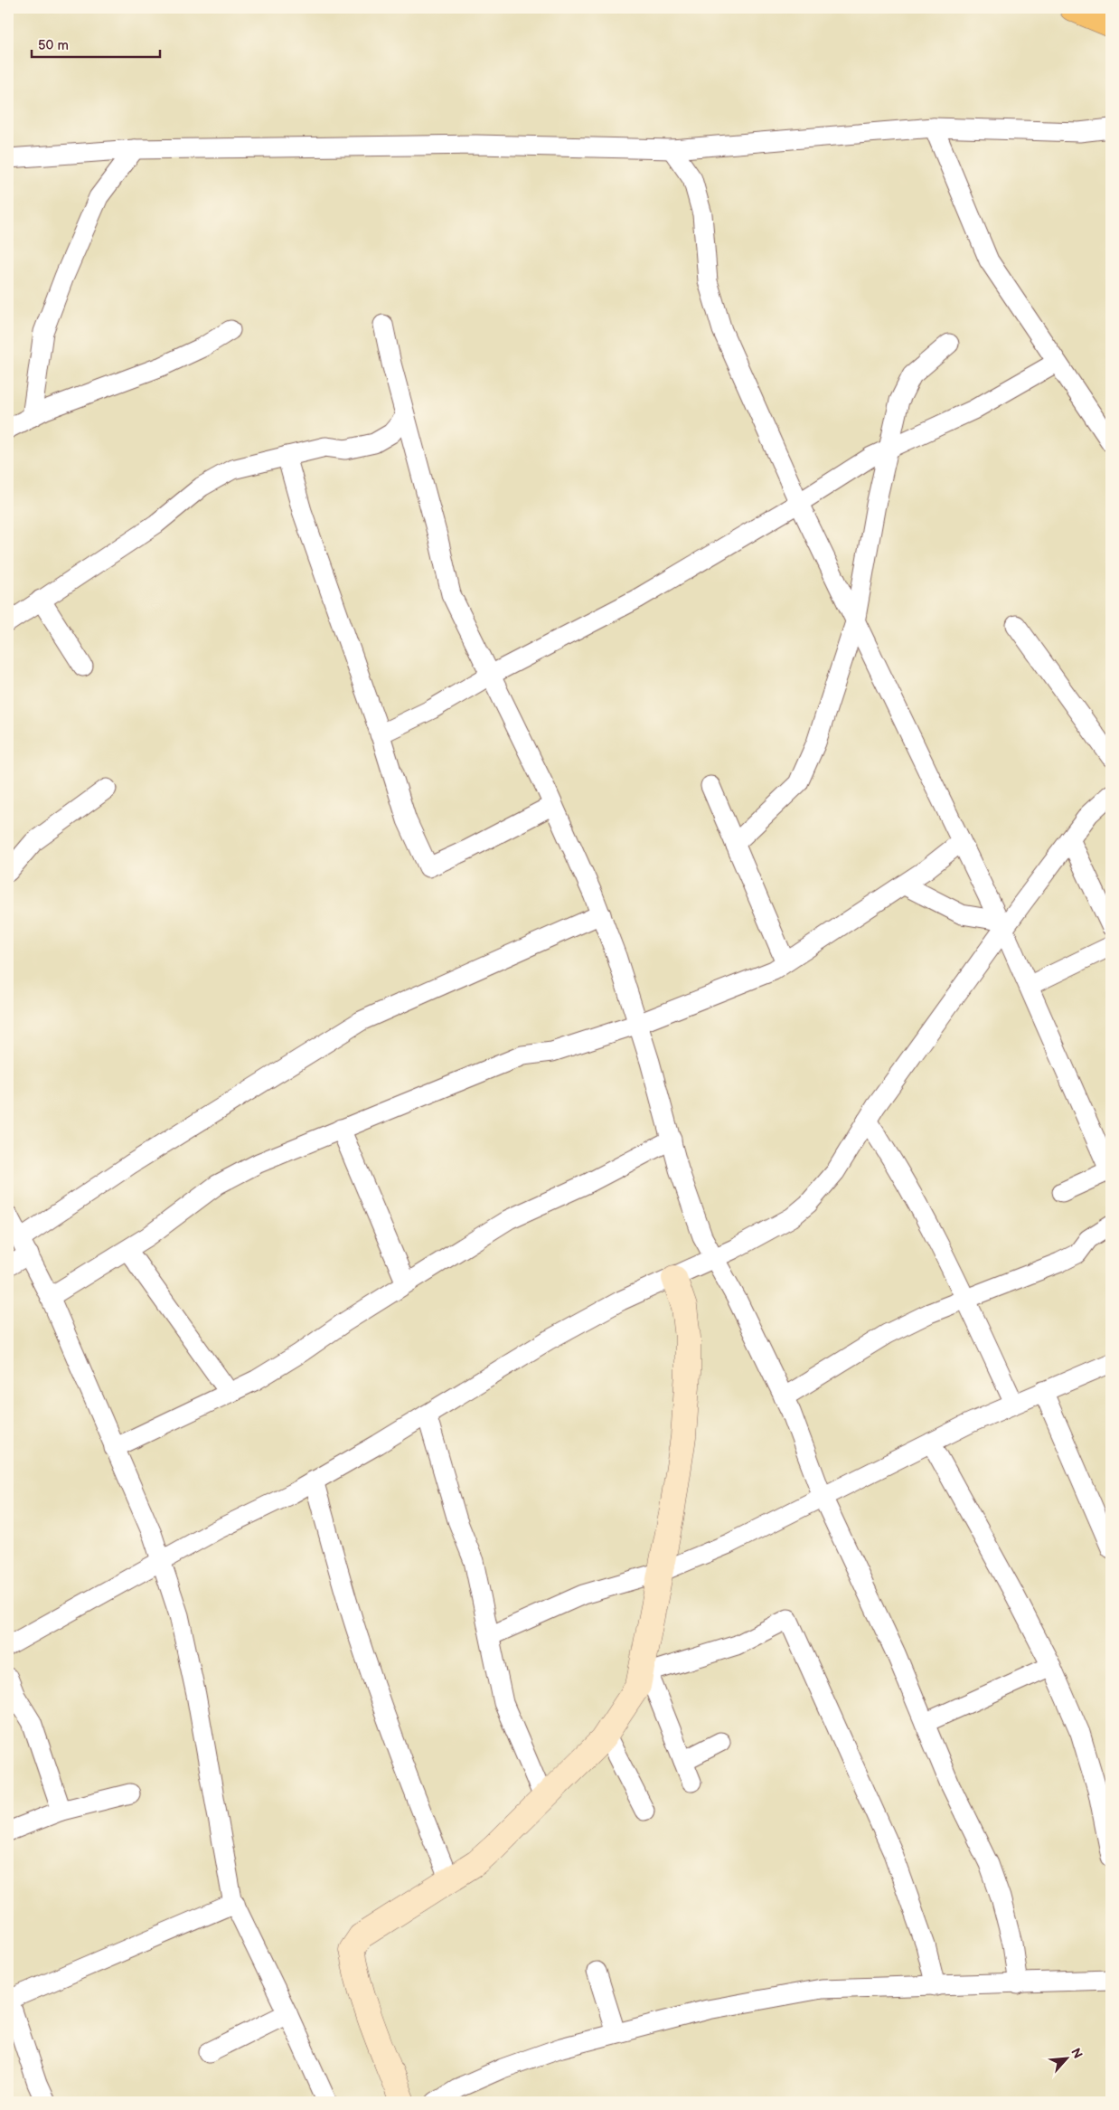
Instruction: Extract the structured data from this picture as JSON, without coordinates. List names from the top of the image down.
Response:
{
  "scale_bar": "50 m",
  "north": "top right"
}
